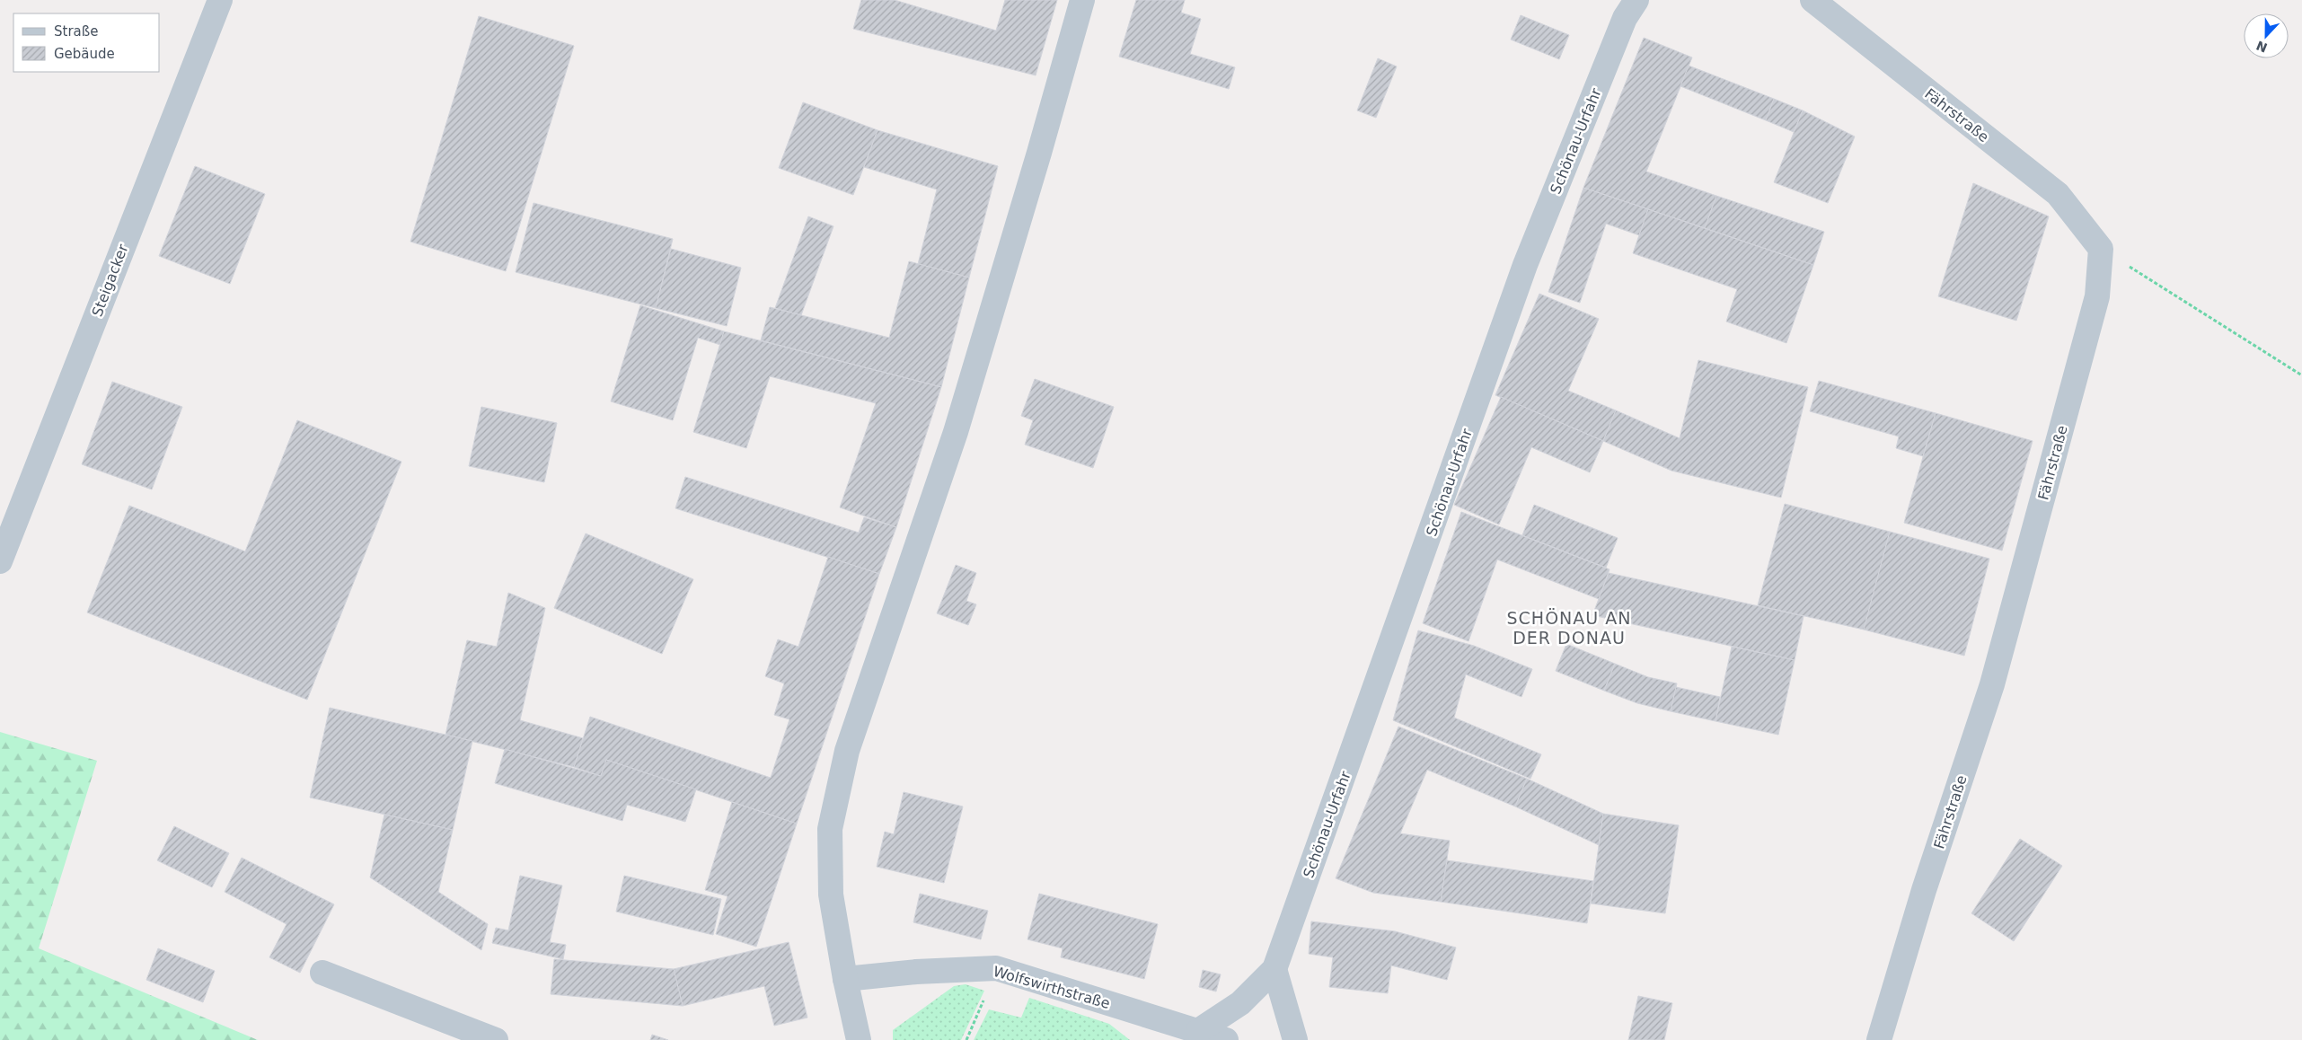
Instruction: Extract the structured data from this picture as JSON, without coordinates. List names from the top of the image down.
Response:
{
  "streets": {
    "street": [
      "Fährstraße",
      "Schönau-Urfahr",
      "Steigacker",
      "Wolfswirthstraße"
    ]
  },
  "crossings": [
    ["Schönau-Urfahr", "Wolfswirthstraße"]
  ],
  "districts": ["SCHÖNAU AN DER DONAU"],
  "legend": ["Straße", "Gebäude"],
  "north": "bottom"
}
